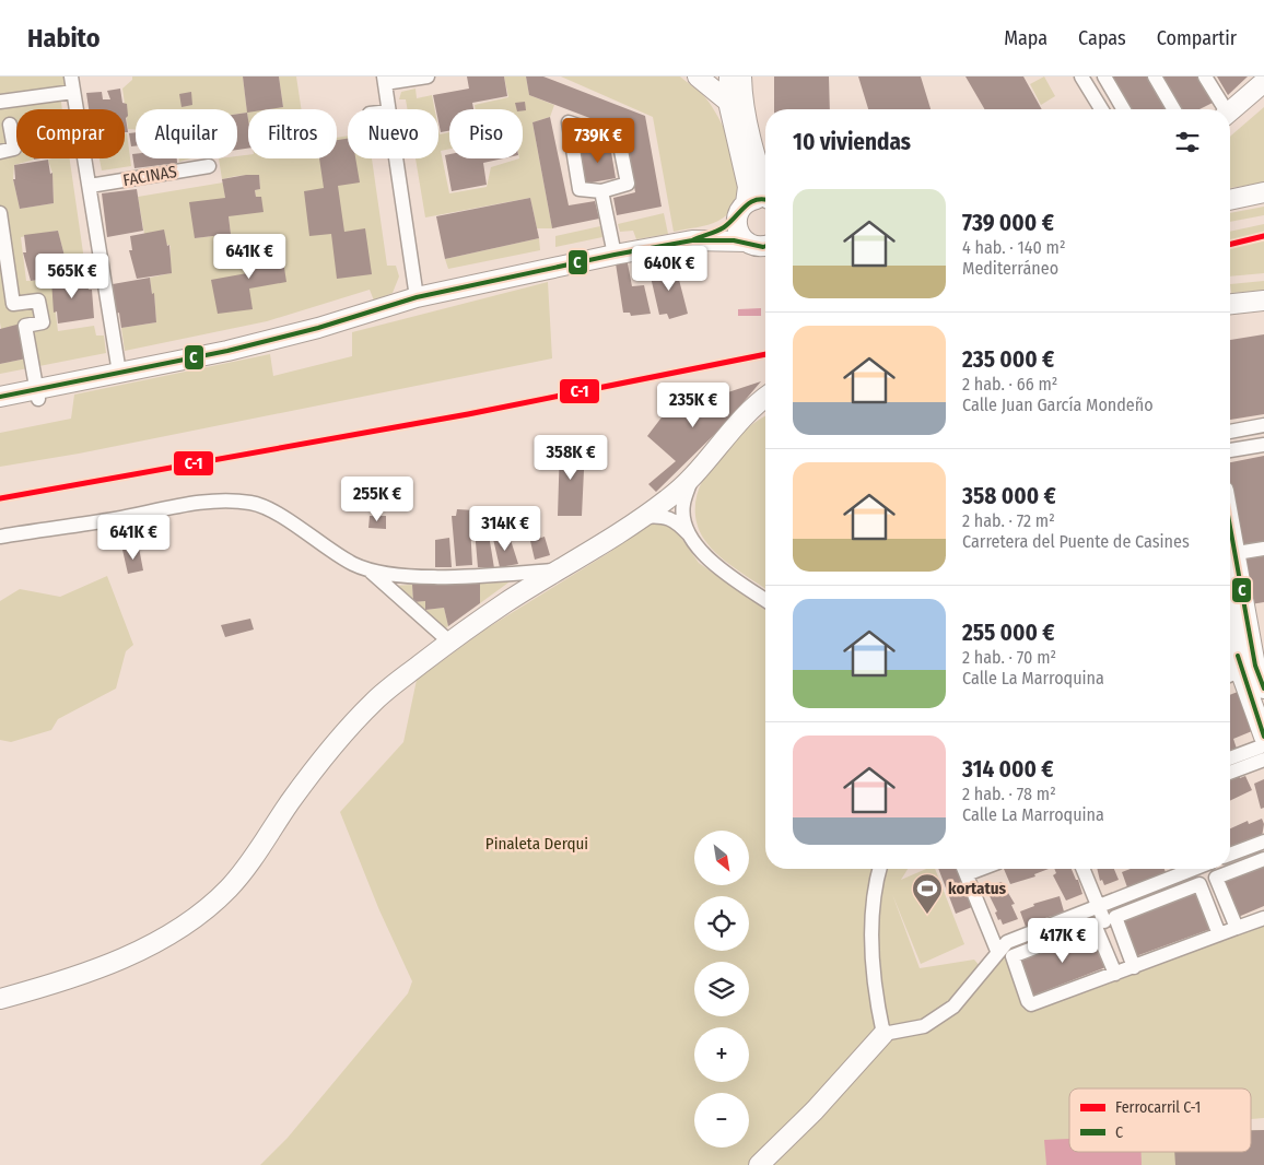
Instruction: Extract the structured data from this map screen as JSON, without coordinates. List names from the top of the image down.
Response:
{
  "streets": {
    "street": ["FACINAS"]
  },
  "parks": ["Pinaleta Derqui"],
  "places": {
    "sports": ["kortatus"]
  },
  "lines": ["transit line C", "rail line C-1"],
  "legend": ["Ferrocarril C-1", "C"],
  "north": "bottom right",
  "page": {
    "header": "Habito",
    "nav": ["Mapa", "Capas", "Compartir"],
    "chip": [
      "Comprar",
      "Alquilar",
      "Filtros",
      "Nuevo",
      "Piso"
    ],
    "heading": "10 viviendas",
    "price": [
      "739K €",
      "641K €",
      "640K €",
      "565K €",
      "235K €",
      "358K €",
      "255K €",
      "314K €",
      "641K €",
      "417K €"
    ],
    "list": [
      {
        "name": "739 000 €",
        "note": "4 hab. · 140 m² · Mediterráneo"
      },
      {
        "name": "235 000 €",
        "note": "2 hab. · 66 m² · Calle Juan García Mondeño"
      },
      {
        "name": "358 000 €",
        "note": "2 hab. · 72 m² · Carretera del Puente de Casines"
      },
      {
        "name": "255 000 €",
        "note": "2 hab. · 70 m² · Calle La Marroquina"
      },
      {
        "name": "314 000 €",
        "note": "2 hab. · 78 m² · Calle La Marroquina"
      }
    ],
    "map_buttons": ["+", "−"]
  }
}
